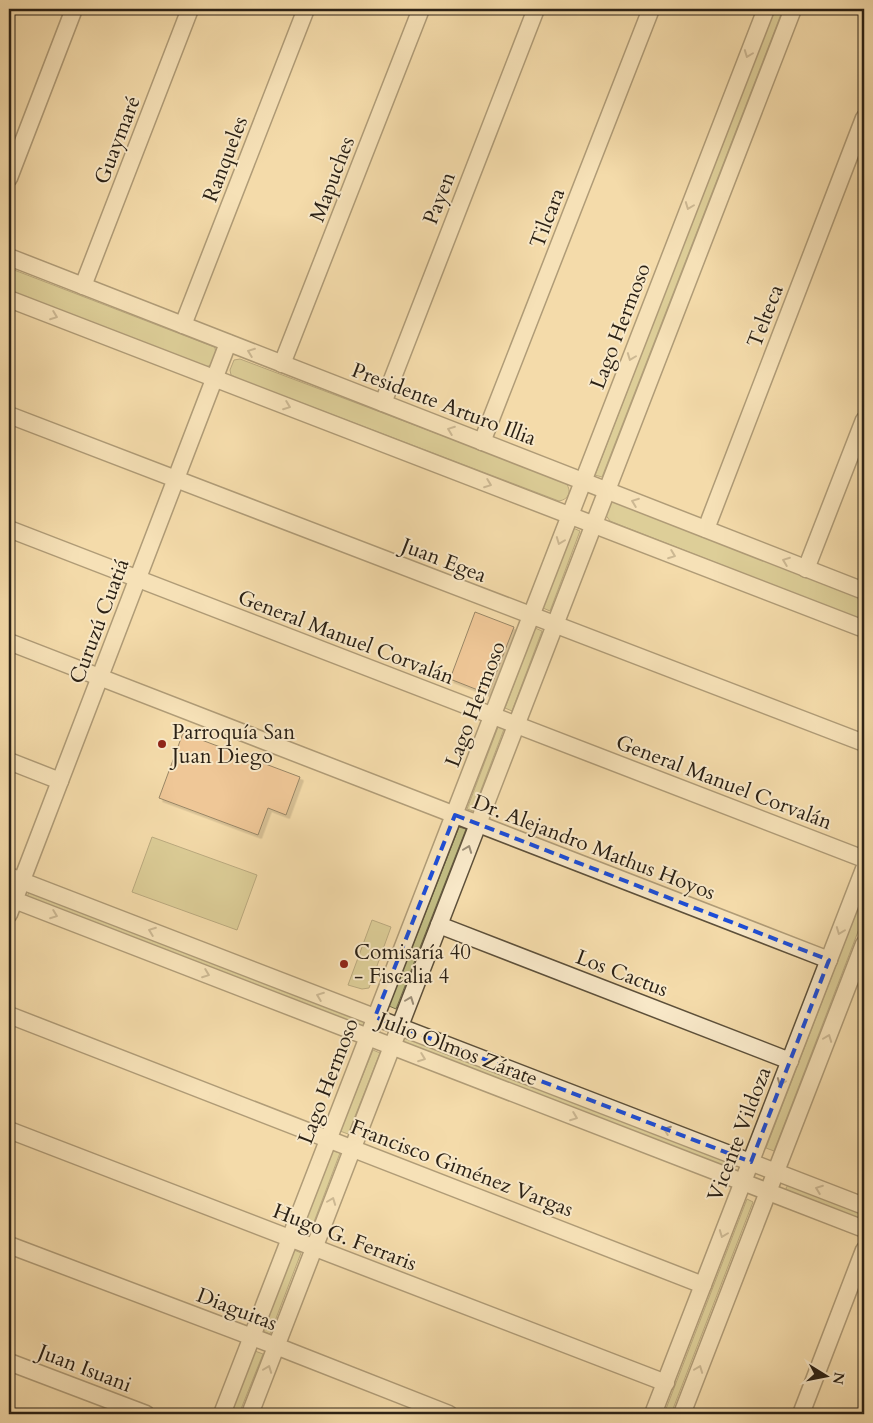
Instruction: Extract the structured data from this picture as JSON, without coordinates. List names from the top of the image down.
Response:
{
  "streets": {
    "street": [
      "Guaymaré",
      "Ranqueles",
      "Mapuches",
      "Payen",
      "Tilcara",
      "Telteca",
      "Lago Hermoso",
      "Presidente Arturo Illia",
      "Juan Egea",
      "Curuzú Cuatiá",
      "General Manuel Corvalán",
      "Dr. Alejandro Mathus Hoyos",
      "Los Cactus",
      "Julio Olmos Zárate",
      "Vicente Vildoza",
      "Francisco Giménez Vargas",
      "Hugo G. Ferraris",
      "Diaguitas",
      "Juan Isuani"
    ]
  },
  "crossings": [
    ["Guaymaré", "Presidente Arturo Illia"],
    ["Ranqueles", "Presidente Arturo Illia"],
    ["Mapuches", "Presidente Arturo Illia"],
    ["Payen", "Presidente Arturo Illia"],
    ["Tilcara", "Presidente Arturo Illia"],
    ["Telteca", "Presidente Arturo Illia"],
    ["Lago Hermoso", "Presidente Arturo Illia"],
    ["Lago Hermoso", "Juan Egea"],
    ["Lago Hermoso", "General Manuel Corvalán"],
    ["Lago Hermoso", "Dr. Alejandro Mathus Hoyos"],
    ["Lago Hermoso", "Julio Olmos Zárate"],
    ["Lago Hermoso", "Francisco Giménez Vargas"],
    ["Lago Hermoso", "Hugo G. Ferraris"],
    ["Lago Hermoso", "Diaguitas"],
    ["Presidente Arturo Illia", "Curuzú Cuatiá"],
    ["Juan Egea", "Curuzú Cuatiá"],
    ["Curuzú Cuatiá", "General Manuel Corvalán"],
    ["Curuzú Cuatiá", "Dr. Alejandro Mathus Hoyos"],
    ["Curuzú Cuatiá", "Julio Olmos Zárate"],
    ["Dr. Alejandro Mathus Hoyos", "Vicente Vildoza"],
    ["Los Cactus", "Vicente Vildoza"],
    ["Julio Olmos Zárate", "Vicente Vildoza"],
    ["Vicente Vildoza", "Francisco Giménez Vargas"],
    ["Vicente Vildoza", "Hugo G. Ferraris"]
  ],
  "places": ["Parroquía San Juan Diego", "Comisaría 40 - Fiscalia 4"],
  "north": "right"
}
